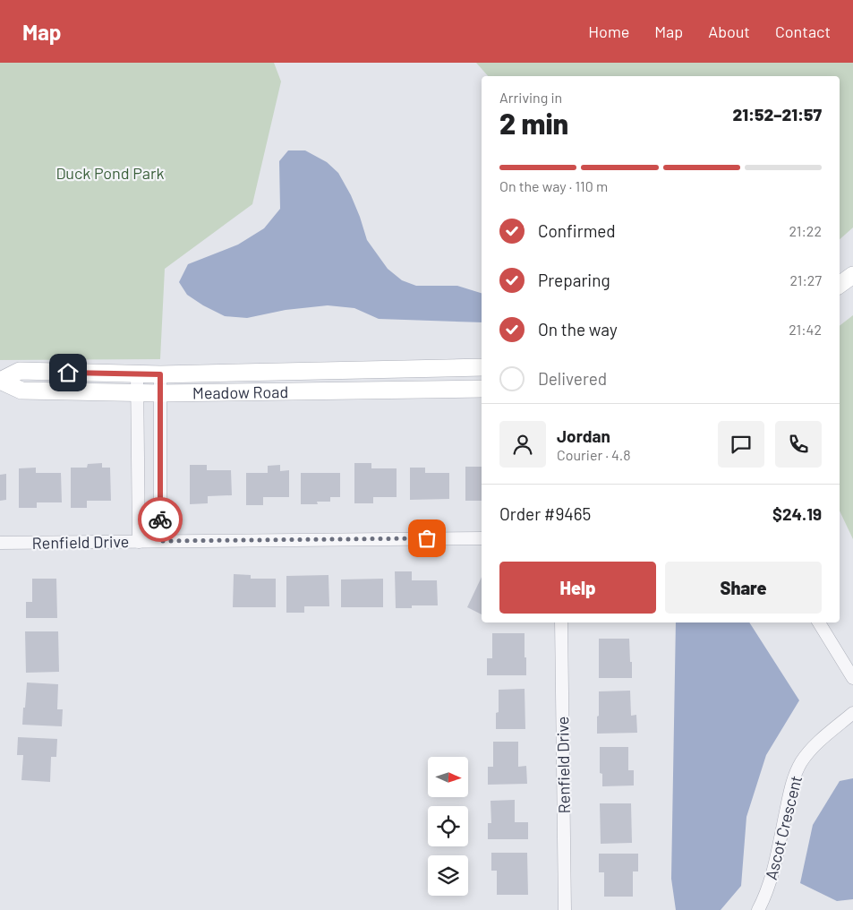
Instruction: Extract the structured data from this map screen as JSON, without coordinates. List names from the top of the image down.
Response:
{
  "streets": {
    "street": ["Meadow Road", "Renfield Drive", "Ascot Crescent"]
  },
  "parks": ["Duck Pond Park"],
  "north": "right",
  "page": {
    "header": "Map",
    "nav": [
      "Home",
      "Map",
      "About",
      "Contact"
    ],
    "heading": ["2 min", "Arriving in", "21:52–21:57"],
    "panel": [
      "Jordan",
      "Courier · 4.8",
      "Order #9465",
      "$24.19"
    ],
    "bar": "On the way · 110 m",
    "list": [
      ["Confirmed", "21:22"],
      ["Preparing", "21:27"],
      ["On the way", "21:42"],
      "Delivered"
    ],
    "buttons": ["Help", "Share"]
  }
}
